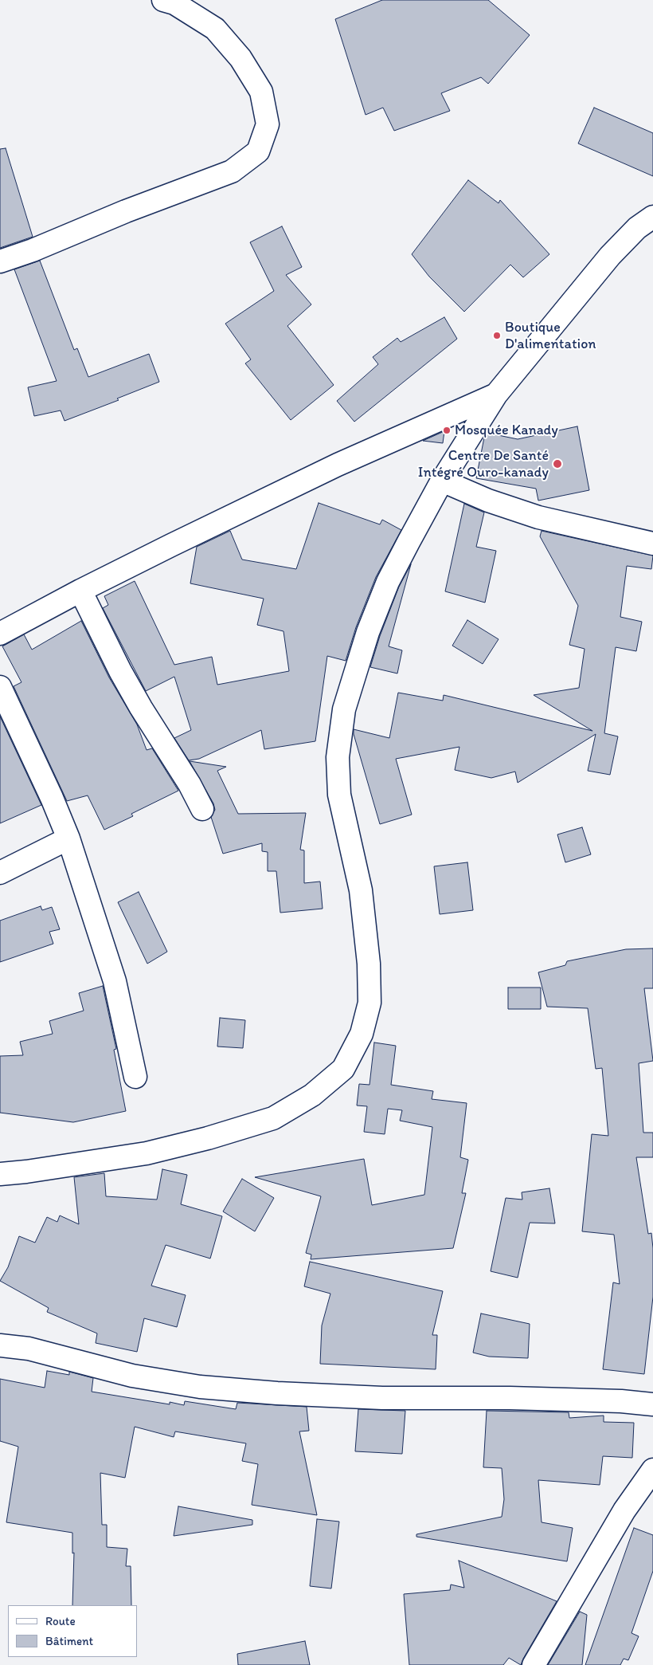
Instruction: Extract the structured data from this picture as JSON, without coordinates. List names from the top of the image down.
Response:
{
  "places": ["Boutique D'alimentation", "Mosquée Kanady", "Centre De Santé Intégré Ouro-kanady"],
  "legend": ["Route", "Bâtiment"]
}
